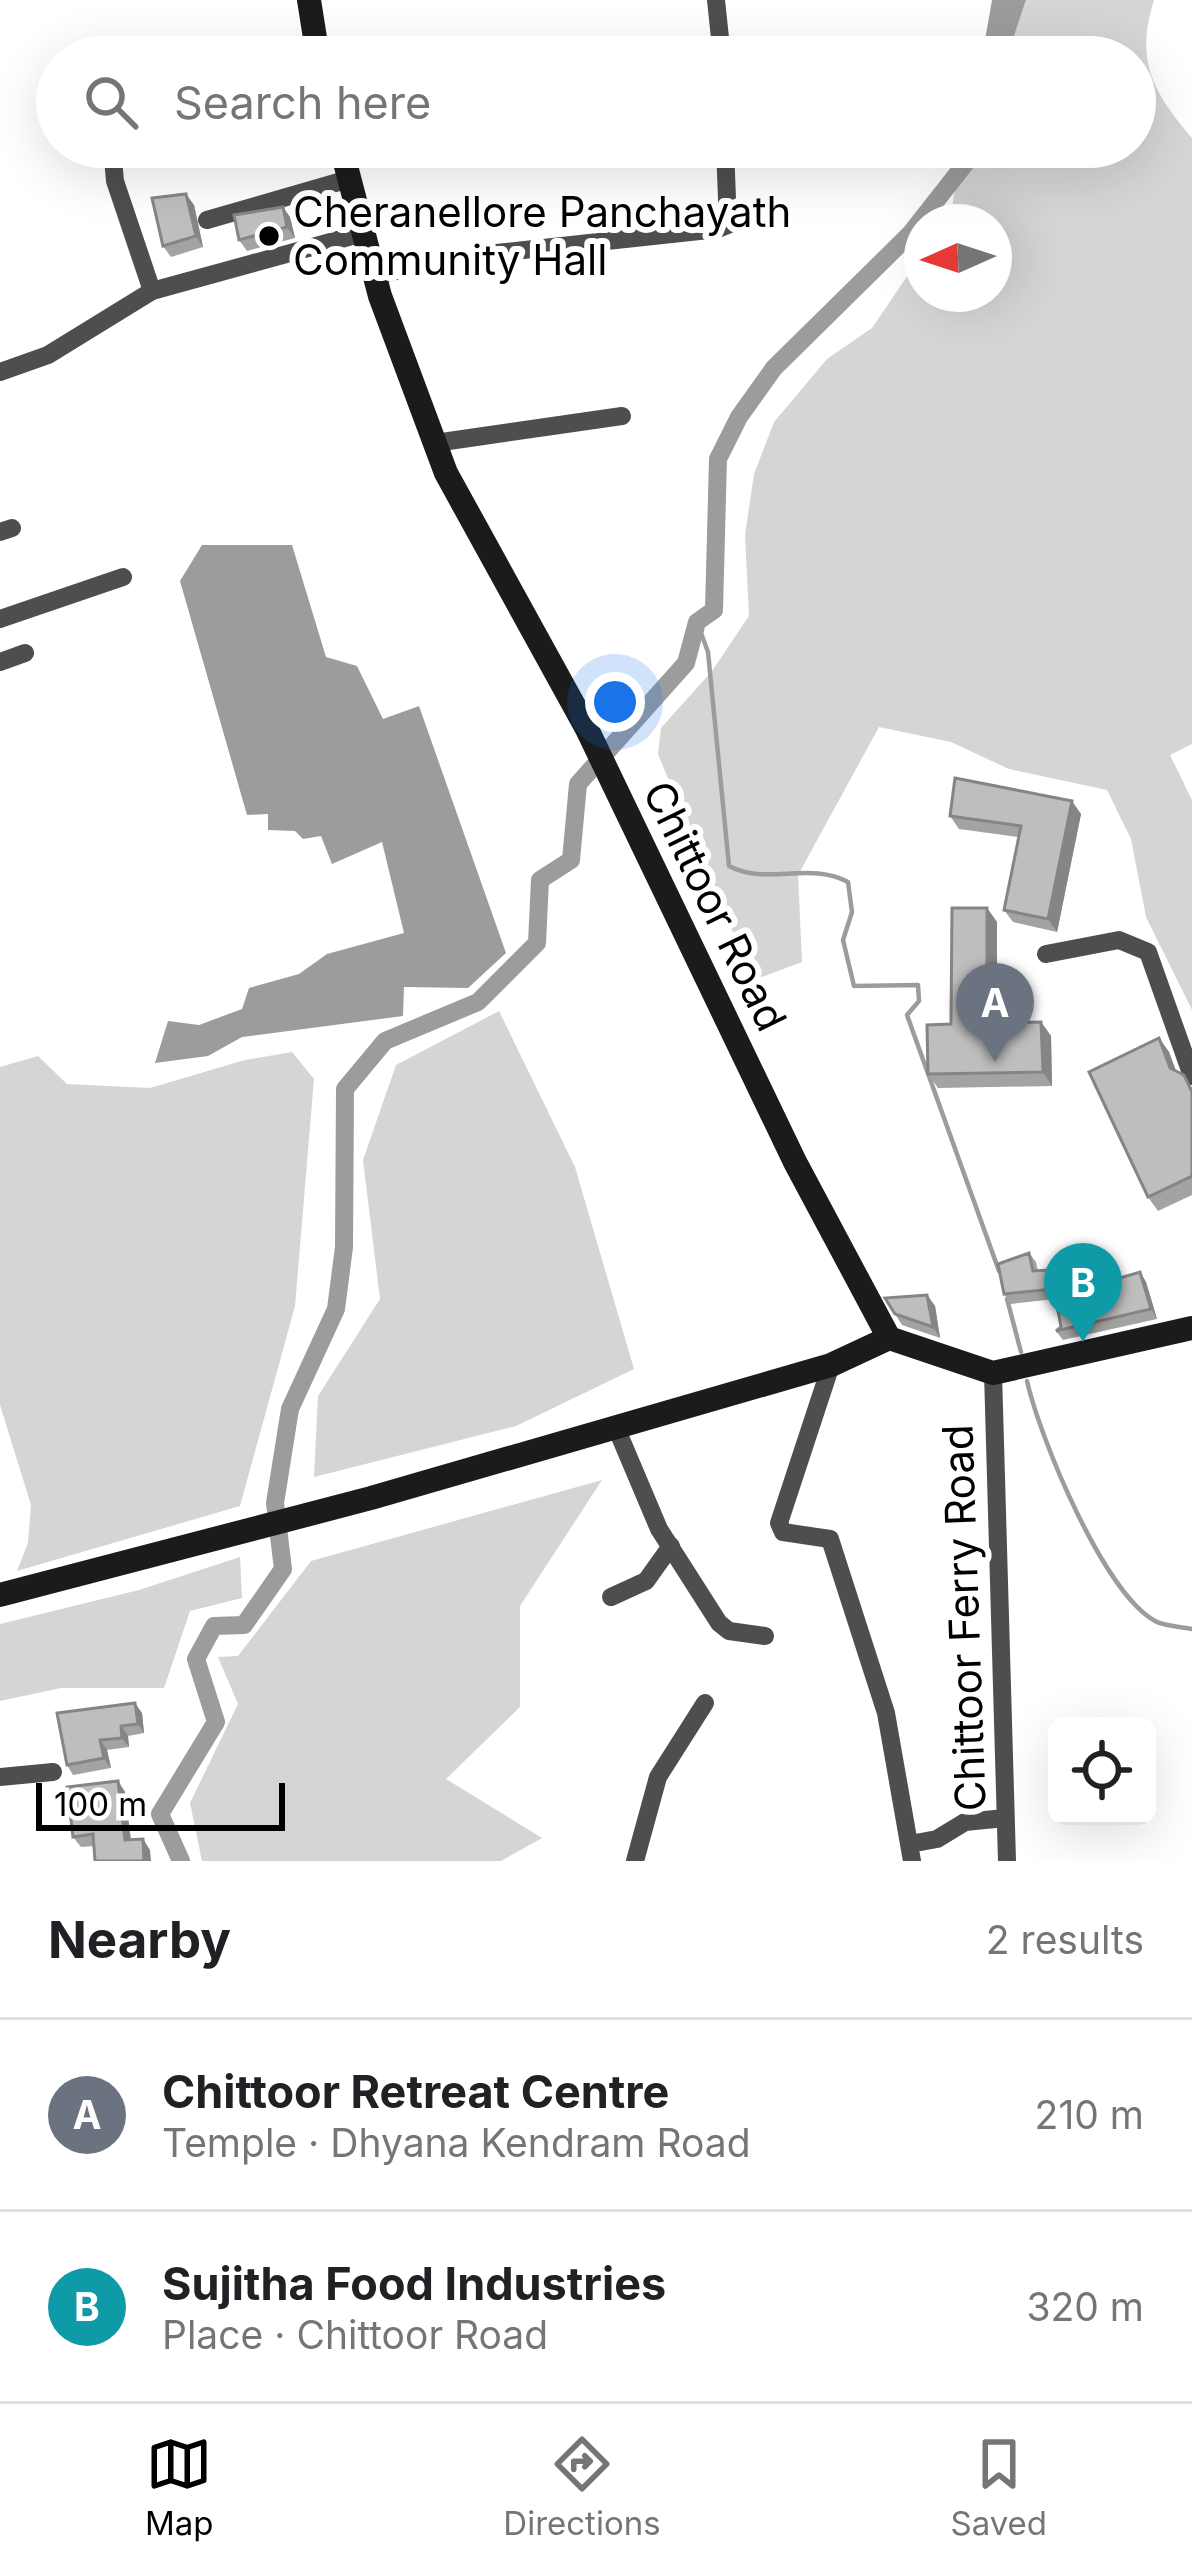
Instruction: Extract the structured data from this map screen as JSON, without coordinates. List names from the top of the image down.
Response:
{
  "streets": {
    "main road": ["Chittoor Road"],
    "street": ["Chittoor Ferry Road"]
  },
  "places": ["Cheranellore Panchayath Community Hall"],
  "scale_bar": "100 m",
  "north": "left",
  "page": {
    "search": "Search here",
    "pins": ["A", "B"],
    "scale": "100 m",
    "heading": ["Nearby", "2 results"],
    "list": [
      {
        "mark": "A",
        "name": "Chittoor Retreat Centre",
        "note": "Temple · Dhyana Kendram Road",
        "value": "210 m"
      },
      {
        "mark": "B",
        "name": "Sujitha Food Industries",
        "note": "Place · Chittoor Road",
        "value": "320 m"
      }
    ],
    "nav": ["Map", "Directions", "Saved"]
  }
}
